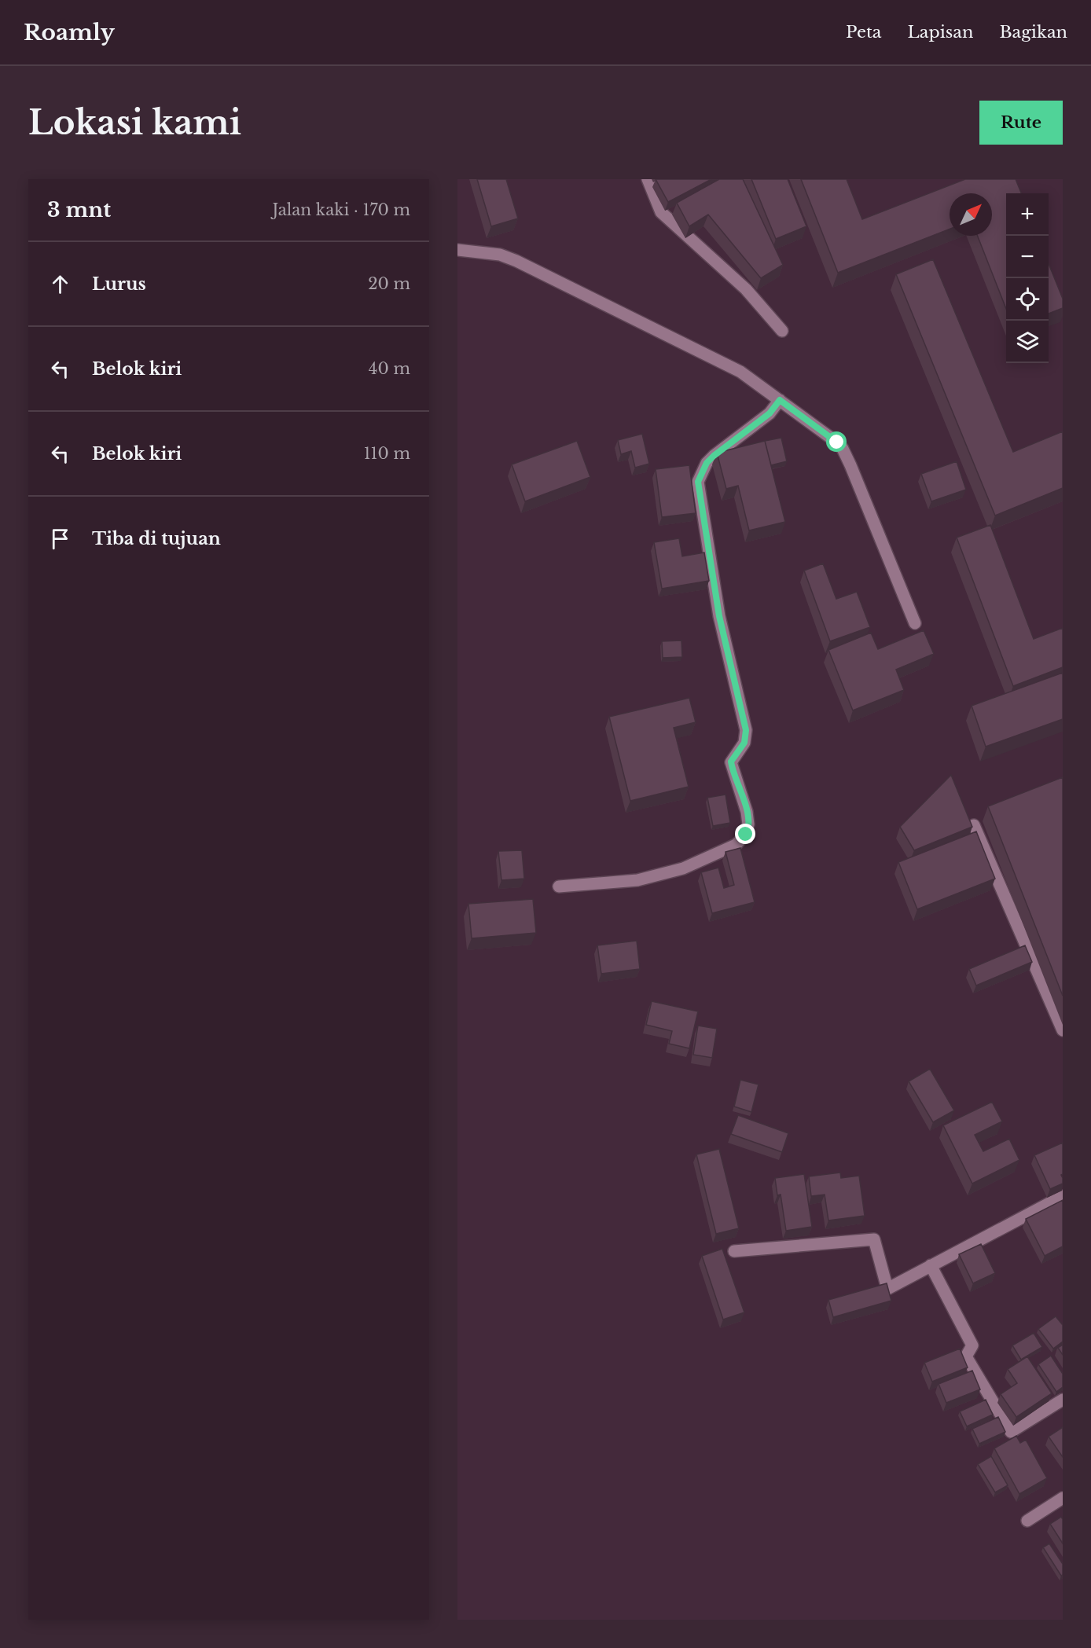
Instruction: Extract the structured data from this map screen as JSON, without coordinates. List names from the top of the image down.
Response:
{
  "north": "top right",
  "page": {
    "header": "Roamly",
    "nav": ["Peta", "Lapisan", "Bagikan"],
    "buttons": "Rute",
    "title": "Lokasi kami",
    "heading": ["3 mnt", "Jalan kaki · 170 m"],
    "map_buttons": ["+", "−"],
    "list": [
      ["Lurus", "20 m"],
      ["Belok kiri", "40 m"],
      ["Belok kiri", "110 m"],
      "Tiba di tujuan"
    ]
  }
}
